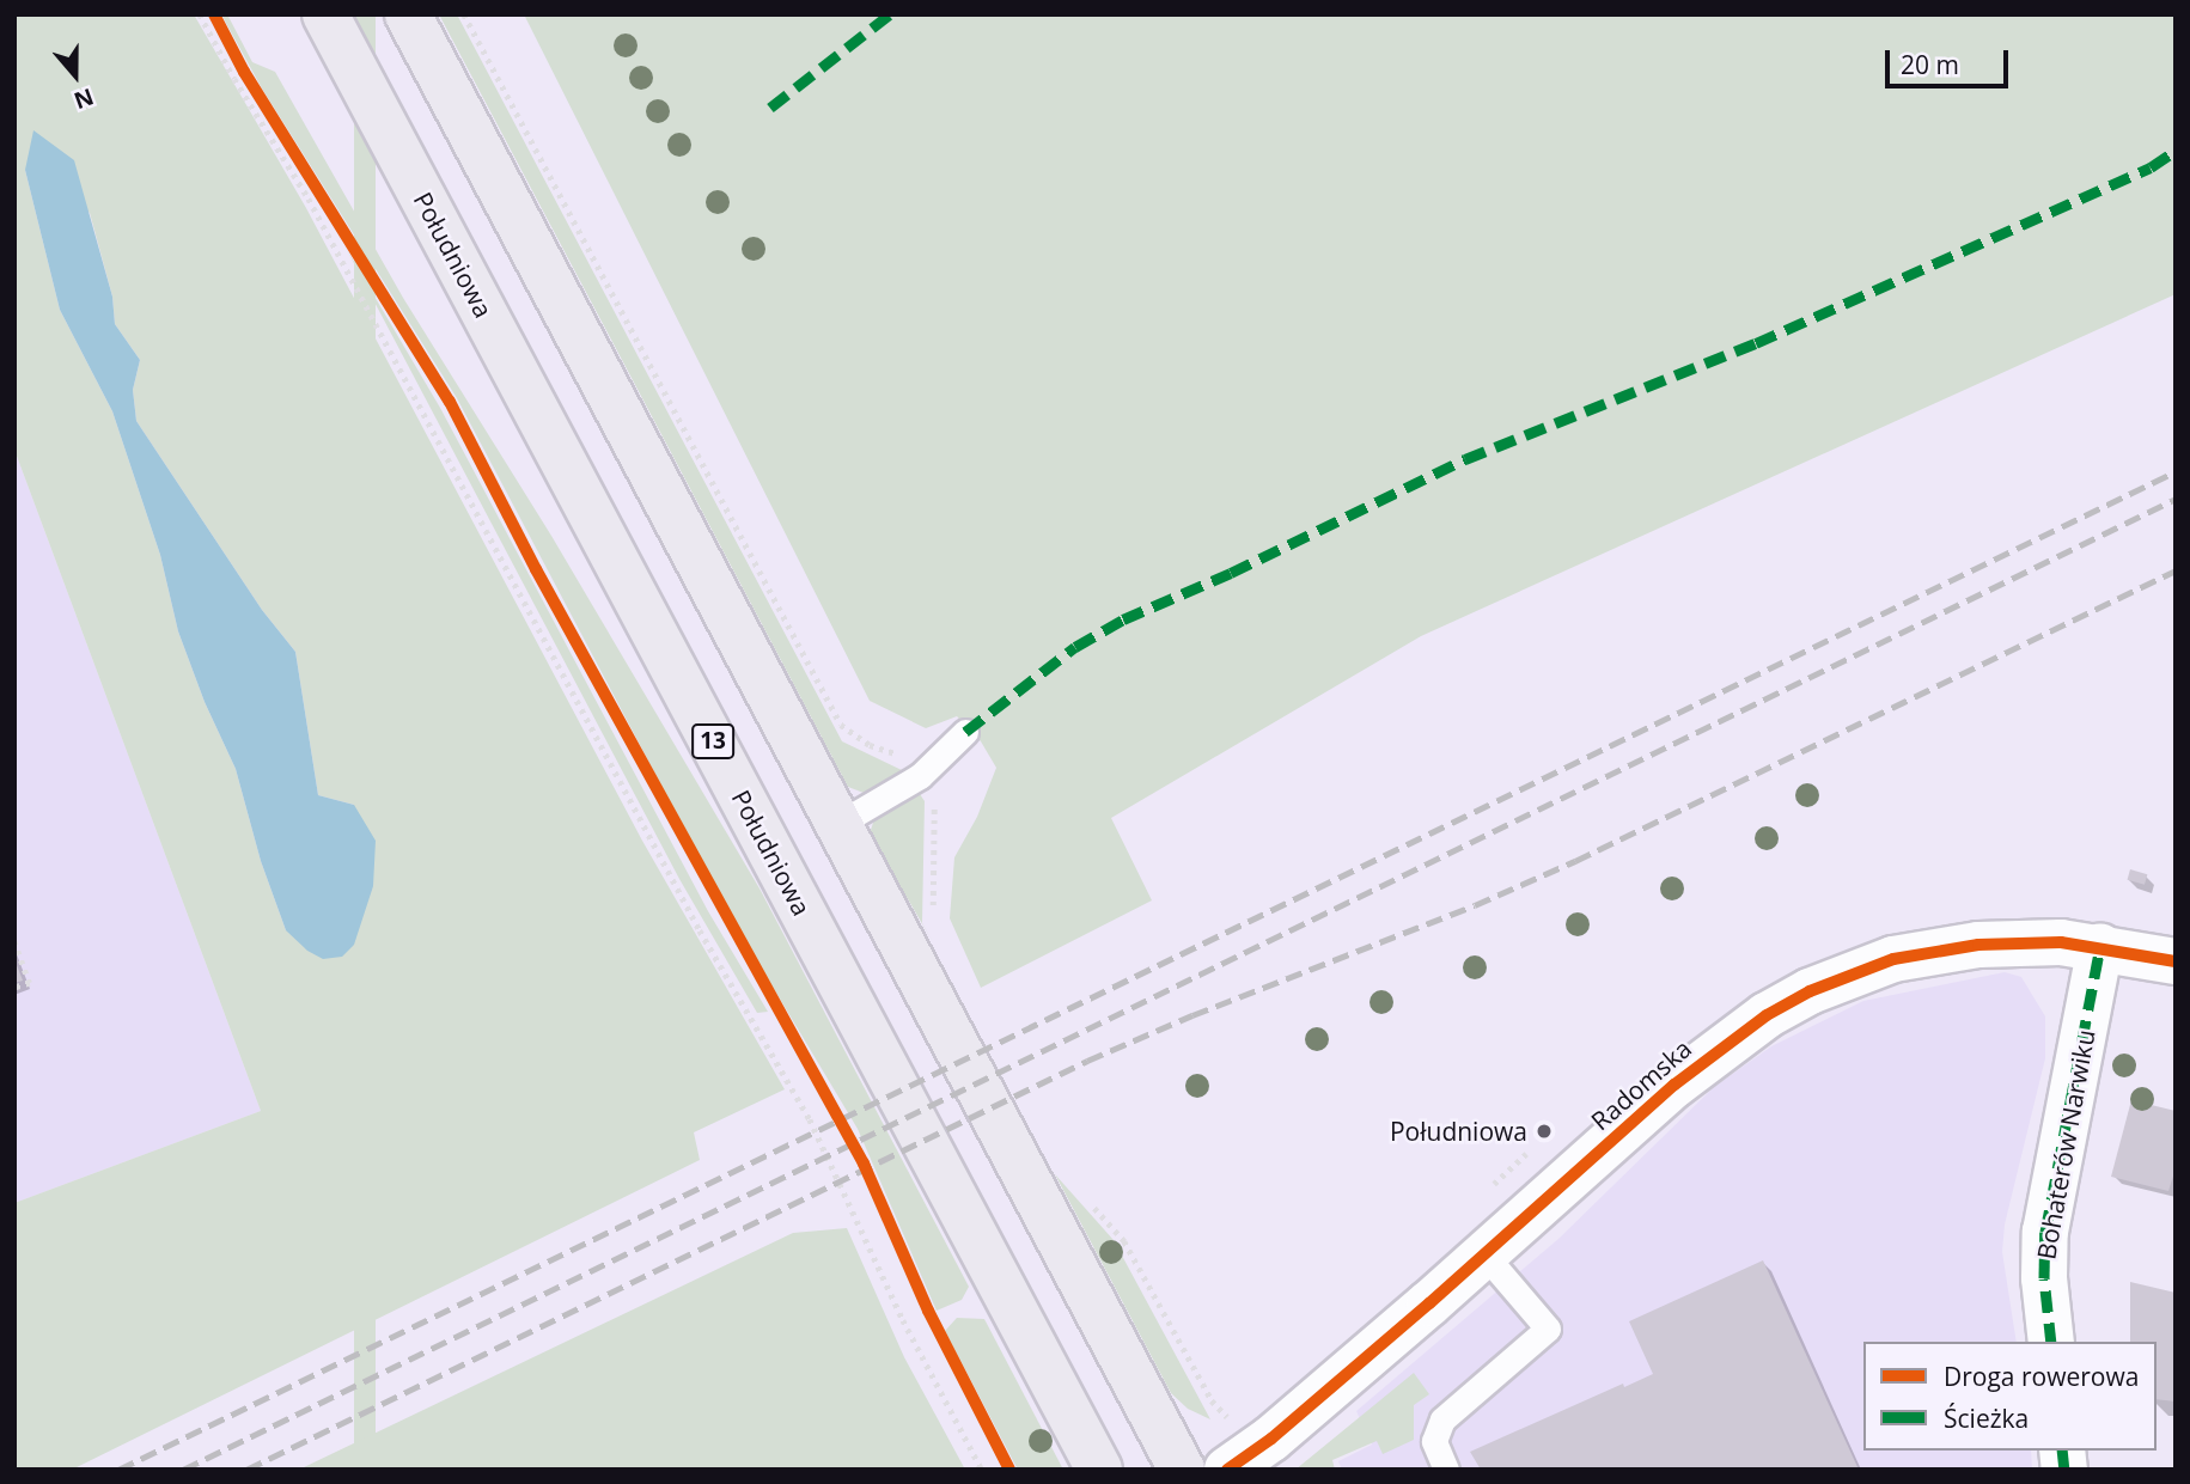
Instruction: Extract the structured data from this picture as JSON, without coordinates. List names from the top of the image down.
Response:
{
  "streets": {
    "main road": ["Południowa", "13"],
    "street": ["Radomska", "Bohaterów Narwiku"]
  },
  "crossings": [
    ["Radomska", "Bohaterów Narwiku"]
  ],
  "places": ["Południowa"],
  "legend": ["Droga rowerowa", "Ścieżka"],
  "scale_bar": "20 m",
  "north": "bottom"
}
